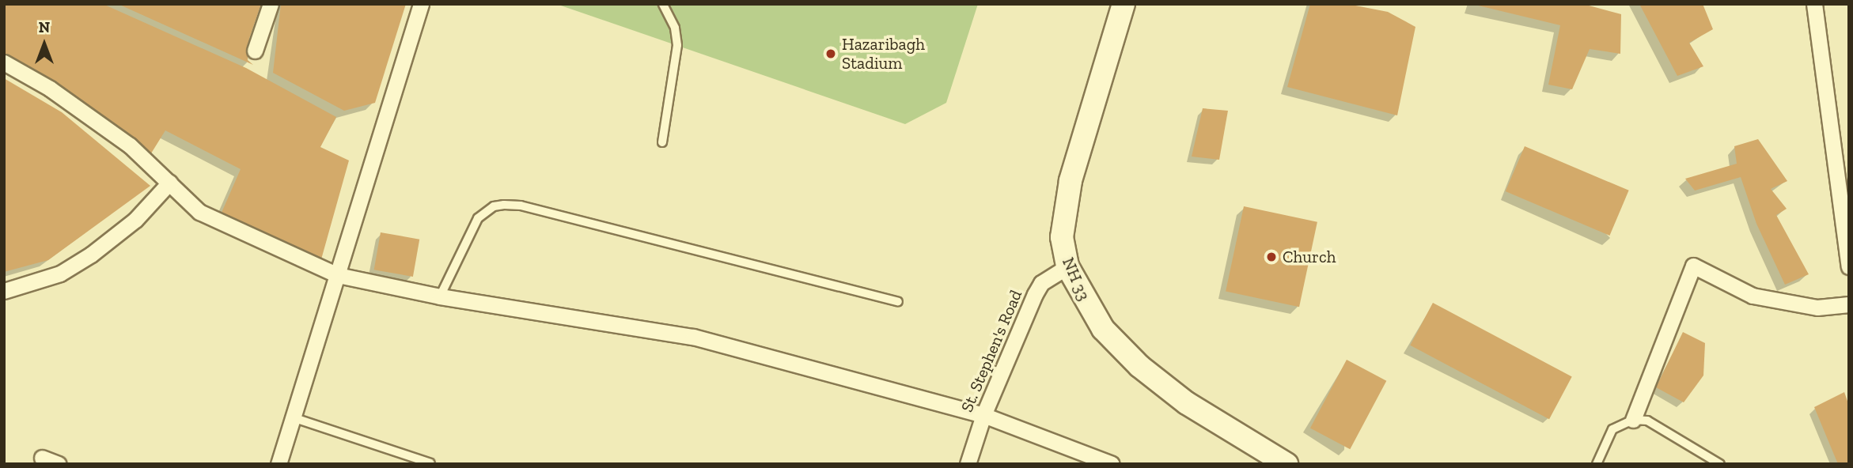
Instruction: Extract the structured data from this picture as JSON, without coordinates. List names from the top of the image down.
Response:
{
  "streets": {
    "main road": ["NH 33"],
    "street": ["St. Stephen's Road"]
  },
  "crossings": [
    ["NH 33", "St. Stephen's Road"]
  ],
  "places": ["Hazaribagh Stadium", "Church"],
  "north": "top"
}
